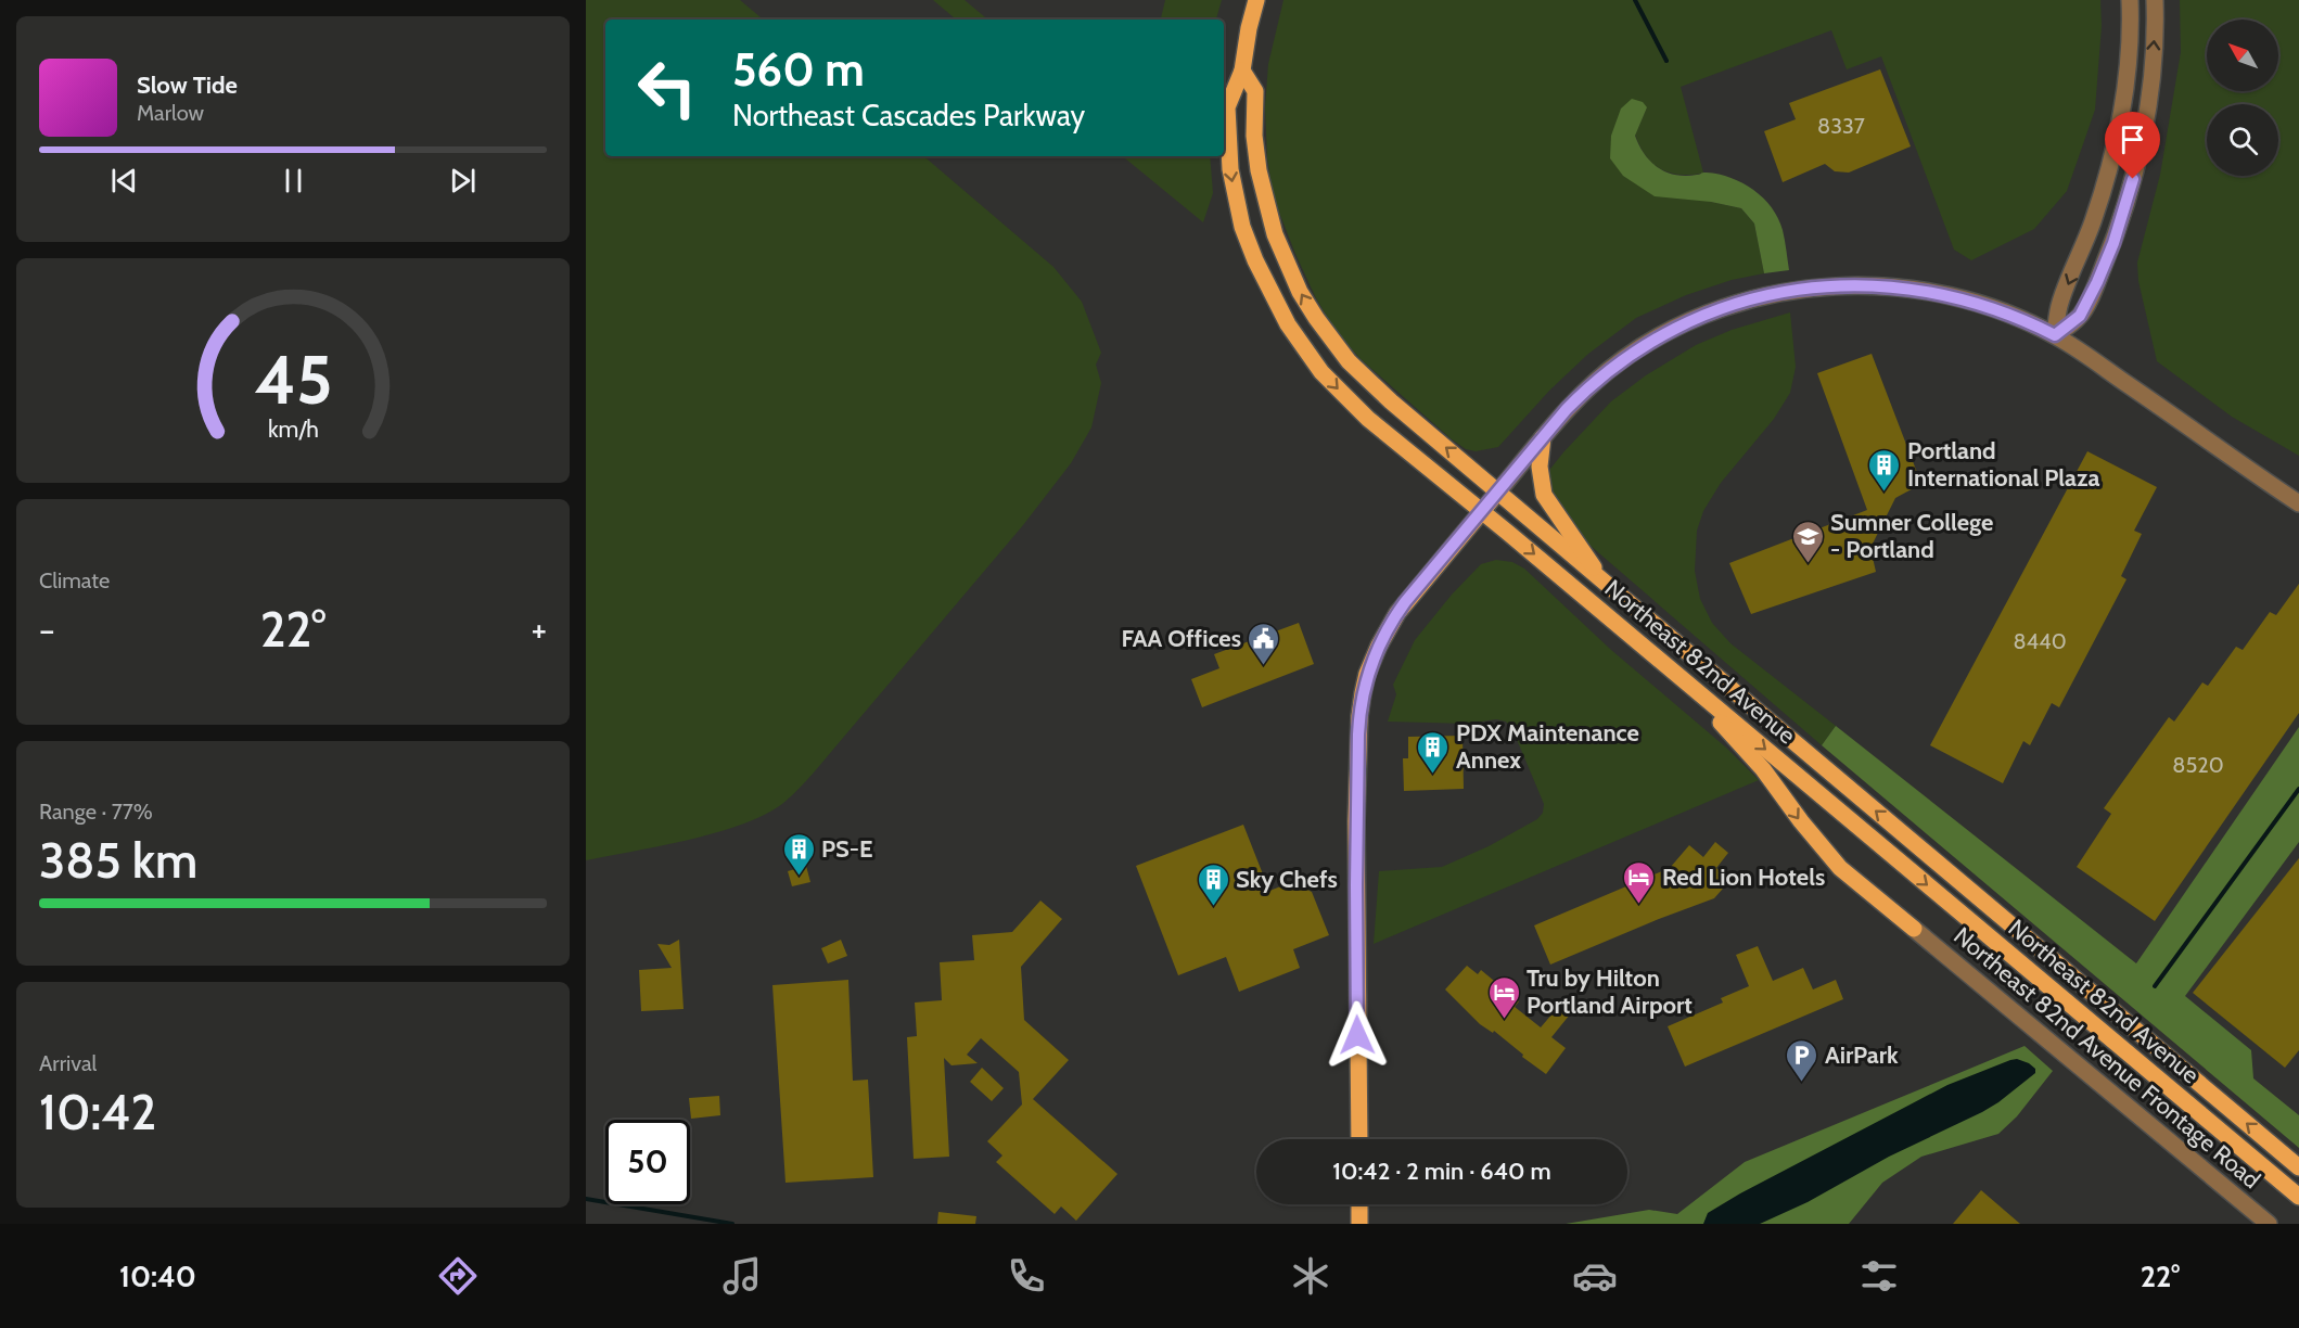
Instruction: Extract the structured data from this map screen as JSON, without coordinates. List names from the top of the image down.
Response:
{
  "streets": {
    "main road": ["Northeast 82nd Avenue"],
    "street": ["Northeast 82nd Avenue Frontage Road"]
  },
  "places": {
    "building": [
      "Portland International Plaza",
      "PDX Maintenance Annex",
      "PS-E",
      "Sky Chefs"
    ],
    "school or university": ["Sumner College - Portland"],
    "public building": ["FAA Offices"],
    "hotel": ["Red Lion Hotels", "Tru by Hilton Portland Airport"],
    "parking": ["AirPark"]
  },
  "house_numbers": ["8337", "8440", "8520"],
  "north": "top left",
  "page": {
    "turn": ["560 m", "Northeast Cascades Parkway"],
    "song": ["Slow Tide", "Marlow"],
    "tile": [
      "Climate",
      ["Range · 77%", "385 km"],
      ["Arrival", "10:42"]
    ],
    "heat": ["−", "22°", "+"],
    "limit": "50",
    "trip": "10:42 · 2 min · 640 m",
    "tabs": ["10:40", "22°"],
    "gauge": ["45", "km/h"]
  }
}
